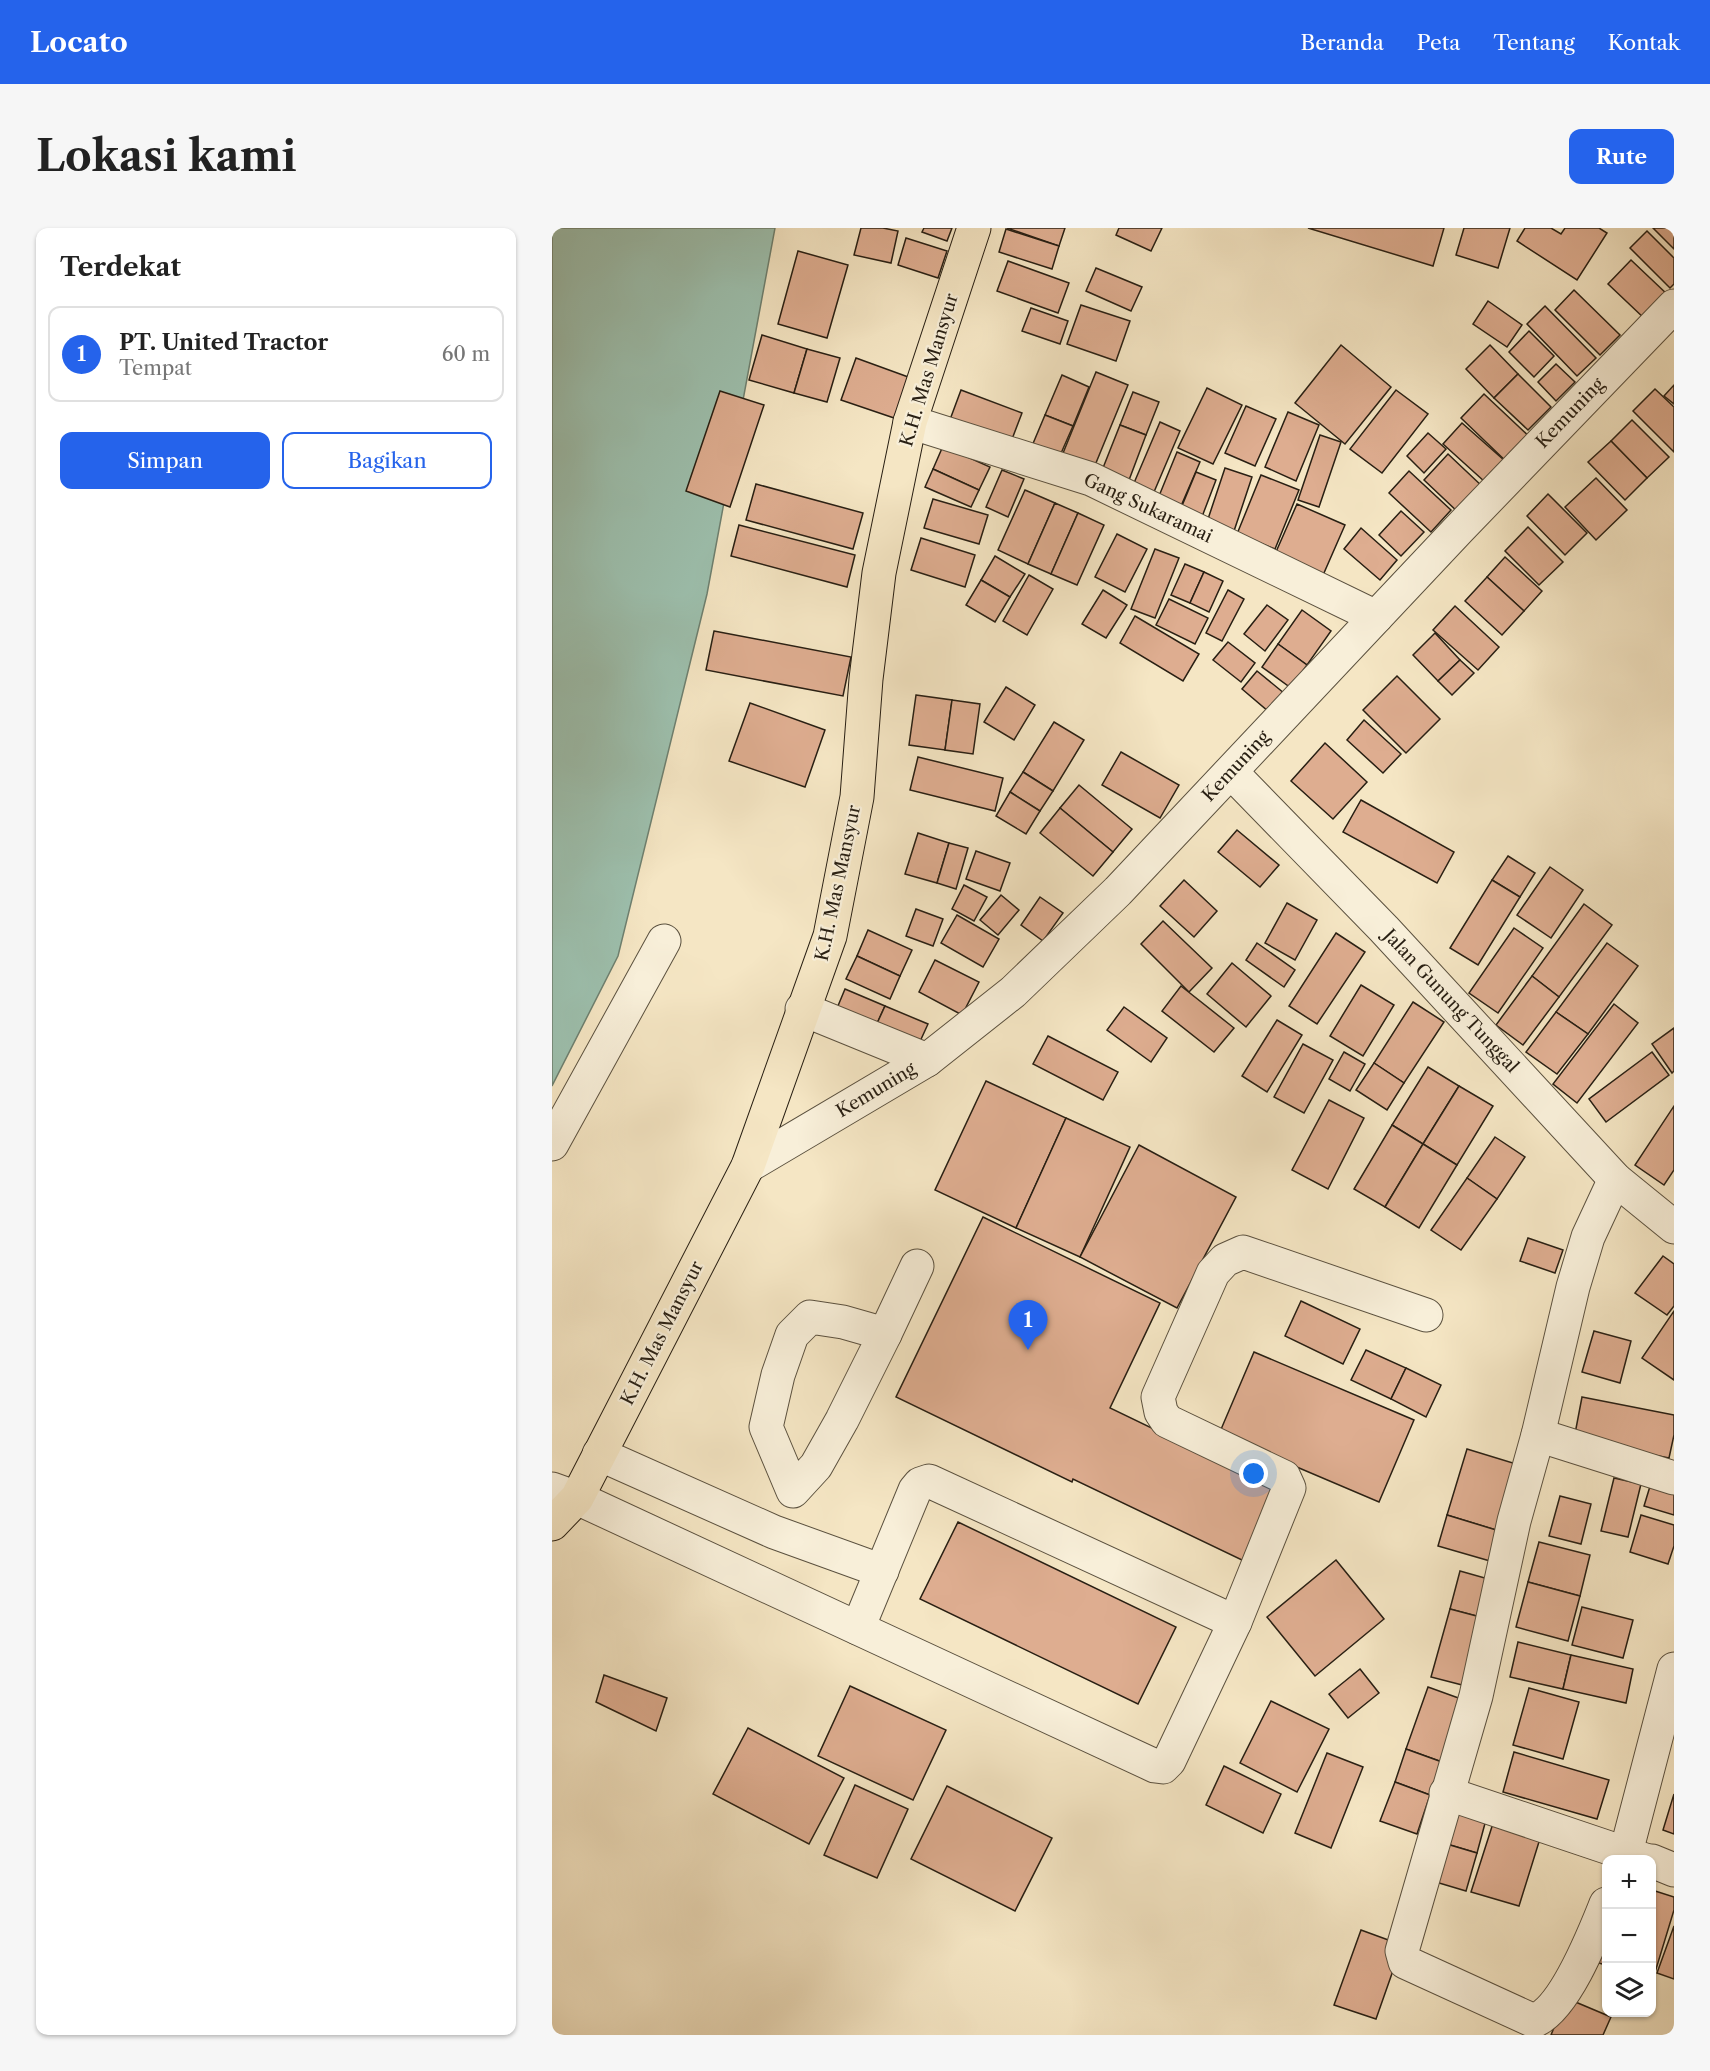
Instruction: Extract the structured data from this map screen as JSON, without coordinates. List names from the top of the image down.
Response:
{
  "streets": {
    "main road": ["K.H. Mas Mansyur"],
    "street": ["Kemuning", "Gang Sukaramai", "Jalan Gunung Tunggal"]
  },
  "crossings": [
    ["K.H. Mas Mansyur", "Kemuning"],
    ["K.H. Mas Mansyur", "Gang Sukaramai"],
    ["Kemuning", "Gang Sukaramai"],
    ["Kemuning", "Jalan Gunung Tunggal"]
  ],
  "page": {
    "header": "Locato",
    "nav": [
      "Beranda",
      "Peta",
      "Tentang",
      "Kontak"
    ],
    "buttons": [
      "Rute",
      ["Simpan", "Bagikan"]
    ],
    "title": "Lokasi kami",
    "heading": "Terdekat",
    "list": [
      {
        "mark": "1",
        "name": "PT. United Tractor",
        "note": "Tempat",
        "value": "60 m"
      }
    ],
    "pins": "1",
    "map_buttons": ["+", "−"]
  }
}
